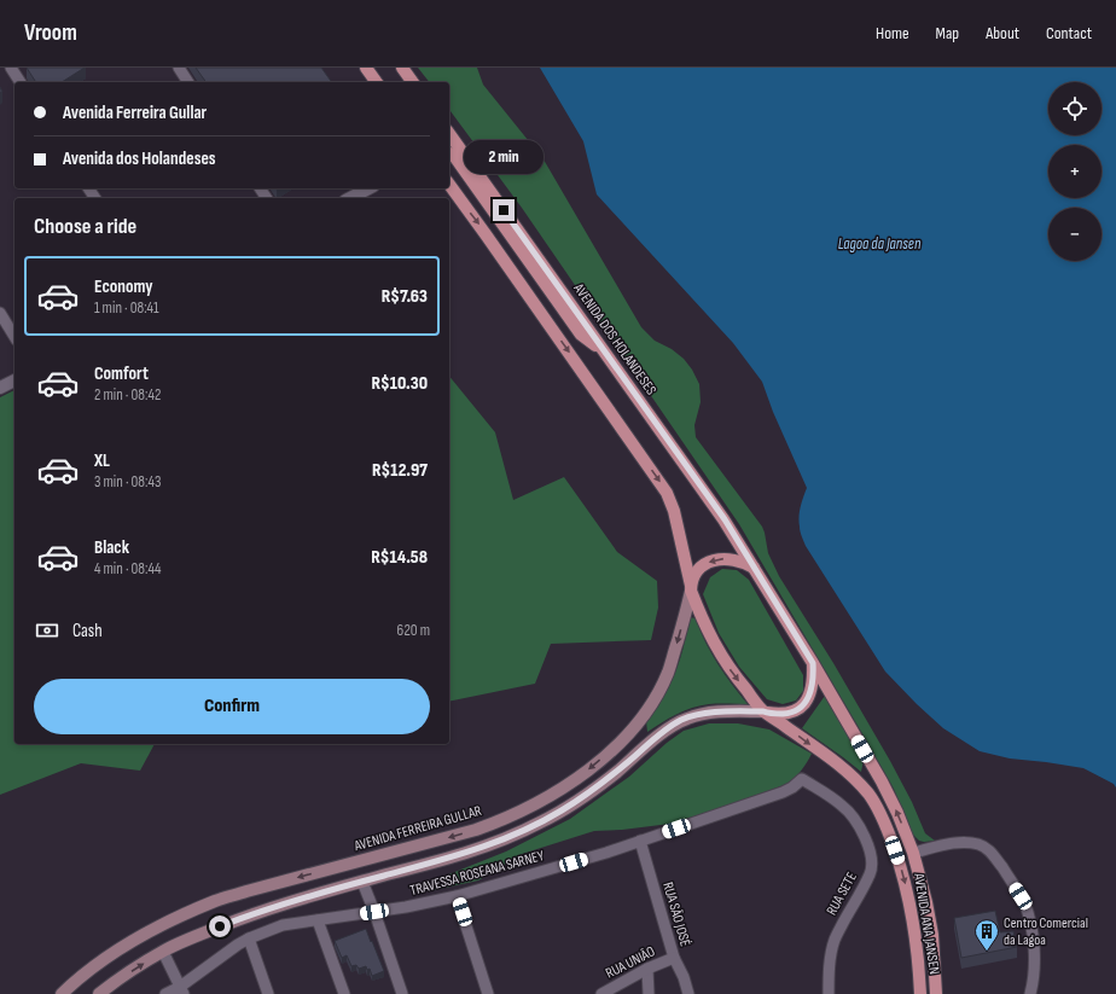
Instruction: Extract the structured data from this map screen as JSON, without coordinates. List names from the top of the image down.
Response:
{
  "streets": {
    "main road": ["AVENIDA DOS HOLANDESES", "AVENIDA FERREIRA GULLAR", "AVENIDA ANA JANSEN"],
    "street": [
      "TRAVESSA ROSEANA SARNEY",
      "RUA SETE",
      "RUA SÃO JOSÉ",
      "RUA UNIÃO"
    ]
  },
  "crossings": [
    ["AVENIDA DOS HOLANDESES", "AVENIDA ANA JANSEN"],
    ["AVENIDA FERREIRA GULLAR", "AVENIDA ANA JANSEN"],
    ["TRAVESSA ROSEANA SARNEY", "RUA SETE"],
    ["TRAVESSA ROSEANA SARNEY", "RUA SÃO JOSÉ"],
    ["RUA SÃO JOSÉ", "RUA UNIÃO"]
  ],
  "water": ["Lagoa da Jansen"],
  "places": {
    "building": ["Centro Comercial da Lagoa"]
  },
  "page": {
    "header": "Vroom",
    "nav": [
      "Home",
      "Map",
      "About",
      "Contact"
    ],
    "map_buttons": ["+", "−"],
    "banner": ["Avenida Ferreira Gullar", "Avenida dos Holandeses"],
    "bubble": "2 min",
    "heading": "Choose a ride",
    "list": [
      {
        "name": "Economy",
        "note": "1 min · 08:41",
        "value": "R$7.63"
      },
      {
        "name": "Comfort",
        "note": "2 min · 08:42",
        "value": "R$10.30"
      },
      {
        "name": "XL",
        "note": "3 min · 08:43",
        "value": "R$12.97"
      },
      {
        "name": "Black",
        "note": "4 min · 08:44",
        "value": "R$14.58"
      }
    ],
    "pay": ["Cash", "620 m"],
    "buttons": "Confirm"
  }
}
